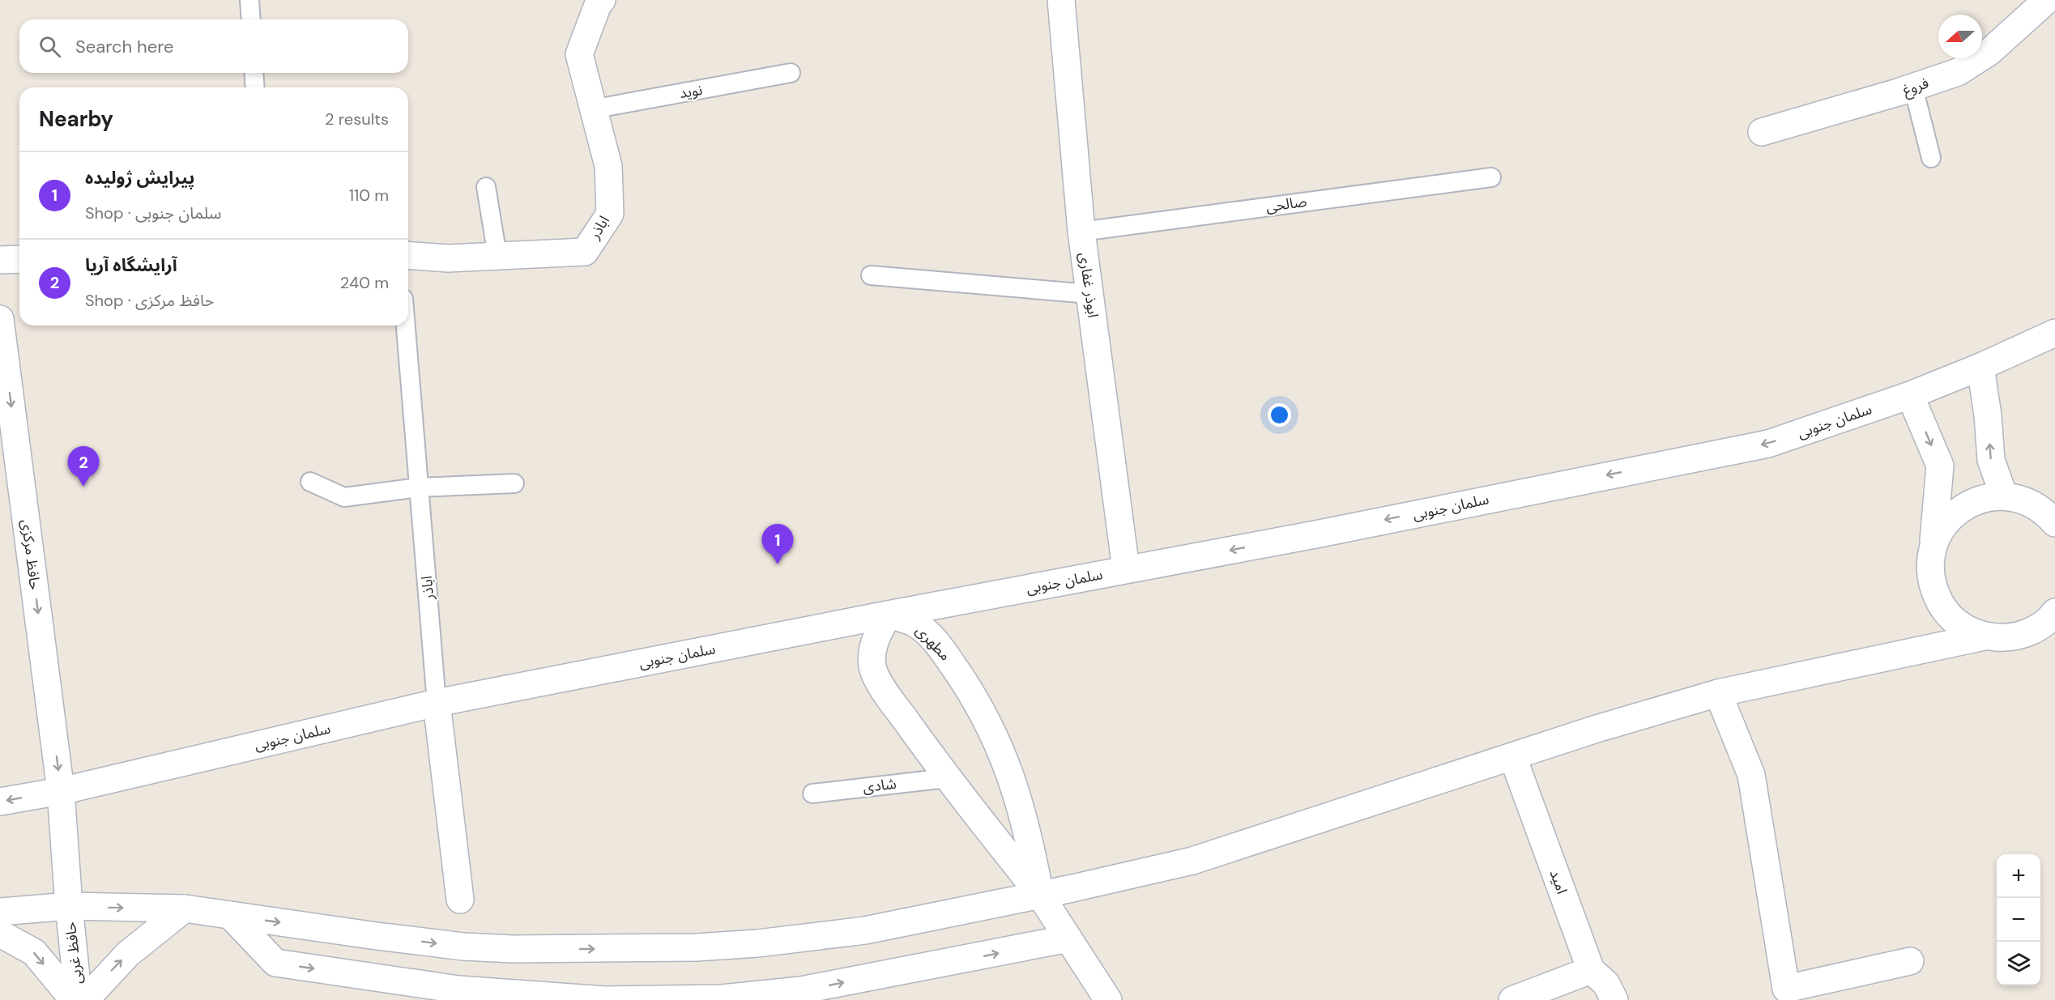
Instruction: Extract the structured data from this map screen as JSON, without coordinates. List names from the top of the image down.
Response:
{
  "streets": {
    "main road": [
      "فروغ",
      "اباذر",
      "ابوذر غفاری",
      "سلمان جنوبی",
      "حافظ مرکزی",
      "مطهری",
      "امید",
      "حافظ غربی"
    ],
    "lane": ["نوید", "صالحی", "شادی"]
  },
  "crossings": [
    ["نوید", "اباذر"],
    ["صالحی", "ابوذر غفاری"],
    ["اباذر", "سلمان جنوبی"],
    ["ابوذر غفاری", "سلمان جنوبی"],
    ["سلمان جنوبی", "حافظ مرکزی"],
    ["سلمان جنوبی", "مطهری"],
    ["حافظ مرکزی", "حافظ غربی"],
    ["مطهری", "شادی"]
  ],
  "one_way": ["حافظ مرکزی"],
  "north": "left",
  "page": {
    "search": "Search here",
    "heading": ["Nearby", "2 results"],
    "list": [
      {
        "mark": "1",
        "name": "پیرایش ژولیده",
        "note": "Shop · سلمان جنوبی",
        "value": "110 m"
      },
      {
        "mark": "2",
        "name": "آرایشگاه آریا",
        "note": "Shop · حافظ مرکزی",
        "value": "240 m"
      }
    ],
    "pins": ["2", "1"],
    "map_buttons": ["+", "−"]
  }
}
